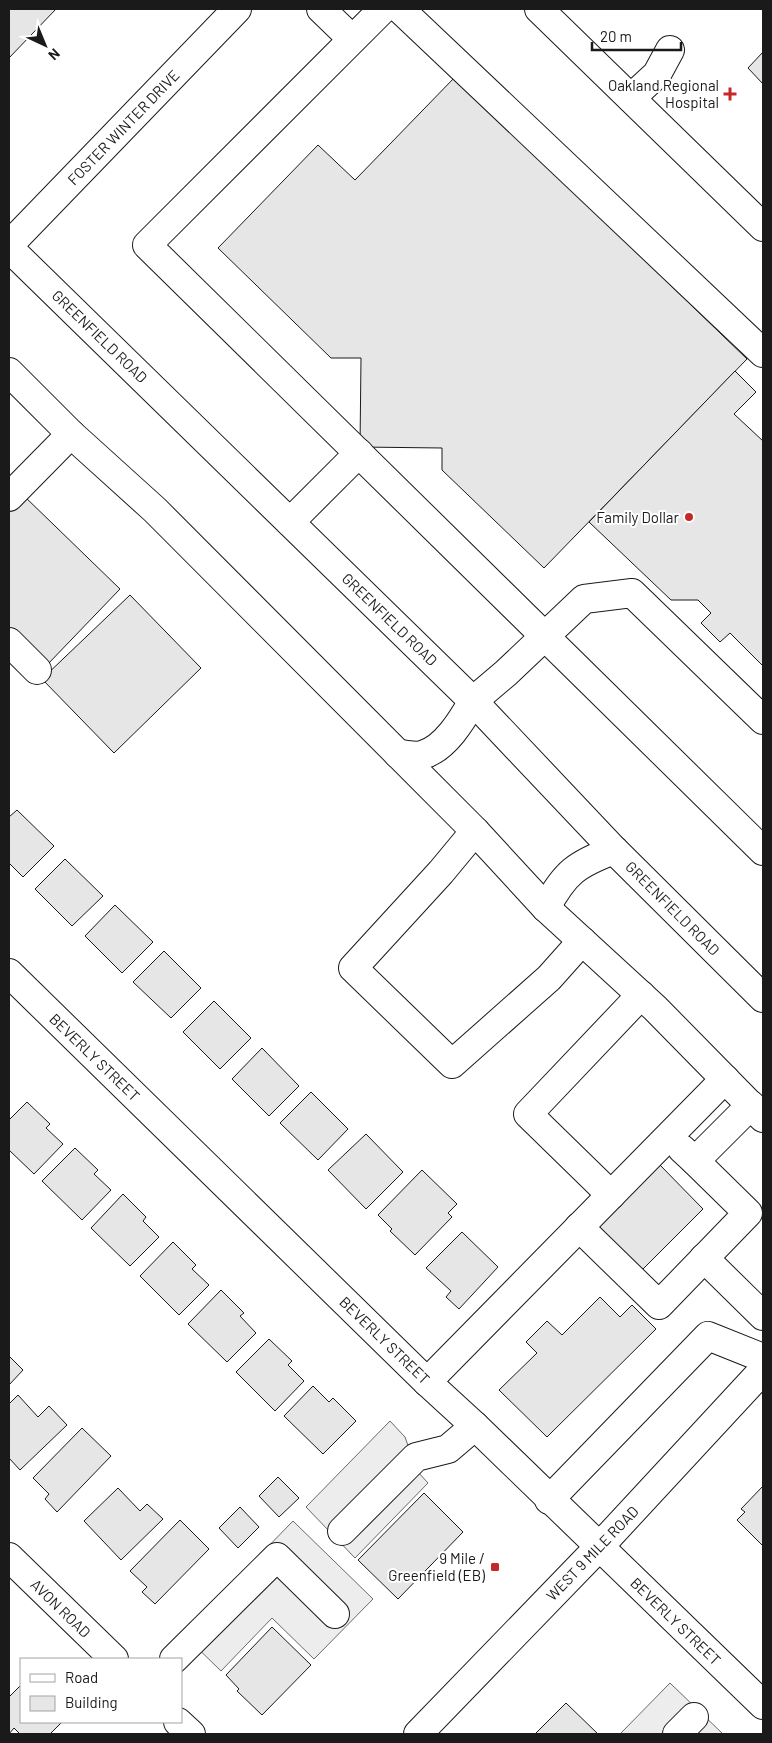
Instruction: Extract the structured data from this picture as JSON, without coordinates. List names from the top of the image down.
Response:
{
  "streets": {
    "main road": [
      "FOSTER WINTER DRIVE",
      "GREENFIELD ROAD",
      "BEVERLY STREET",
      "WEST 9 MILE ROAD",
      "AVON ROAD"
    ]
  },
  "crossings": [
    ["FOSTER WINTER DRIVE", "GREENFIELD ROAD"],
    ["BEVERLY STREET", "WEST 9 MILE ROAD"]
  ],
  "places": {
    "health": ["Oakland Regional Hospital"],
    "other": ["Family Dollar"],
    "transit": ["9 Mile / Greenfield (EB)"]
  },
  "legend": ["Road", "Building"],
  "scale_bar": "20 m",
  "north": "bottom right"
}
